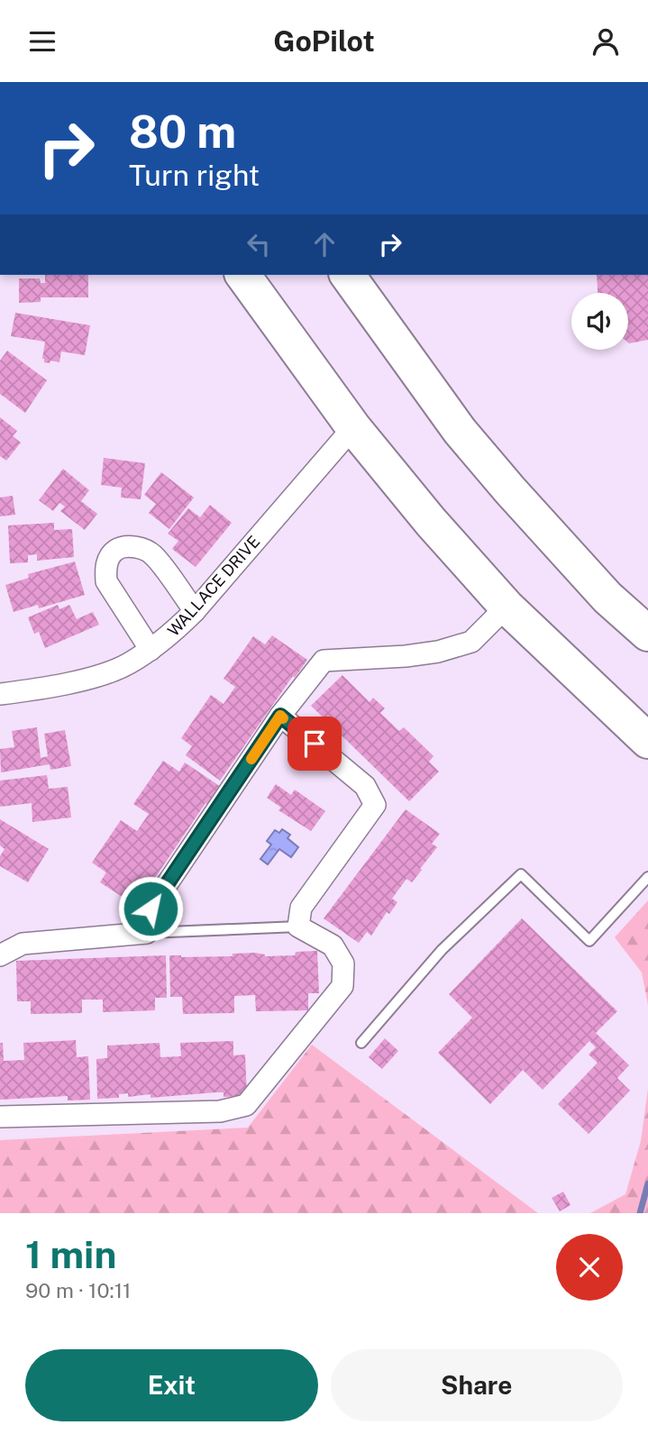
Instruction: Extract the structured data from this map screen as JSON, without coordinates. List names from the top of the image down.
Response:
{
  "streets": {
    "street": ["WALLACE DRIVE"]
  },
  "page": {
    "header": "GoPilot",
    "turn": ["80 m", "Turn right"],
    "heading": ["1 min", "90 m · 10:11"],
    "buttons": ["Exit", "Share"]
  }
}
